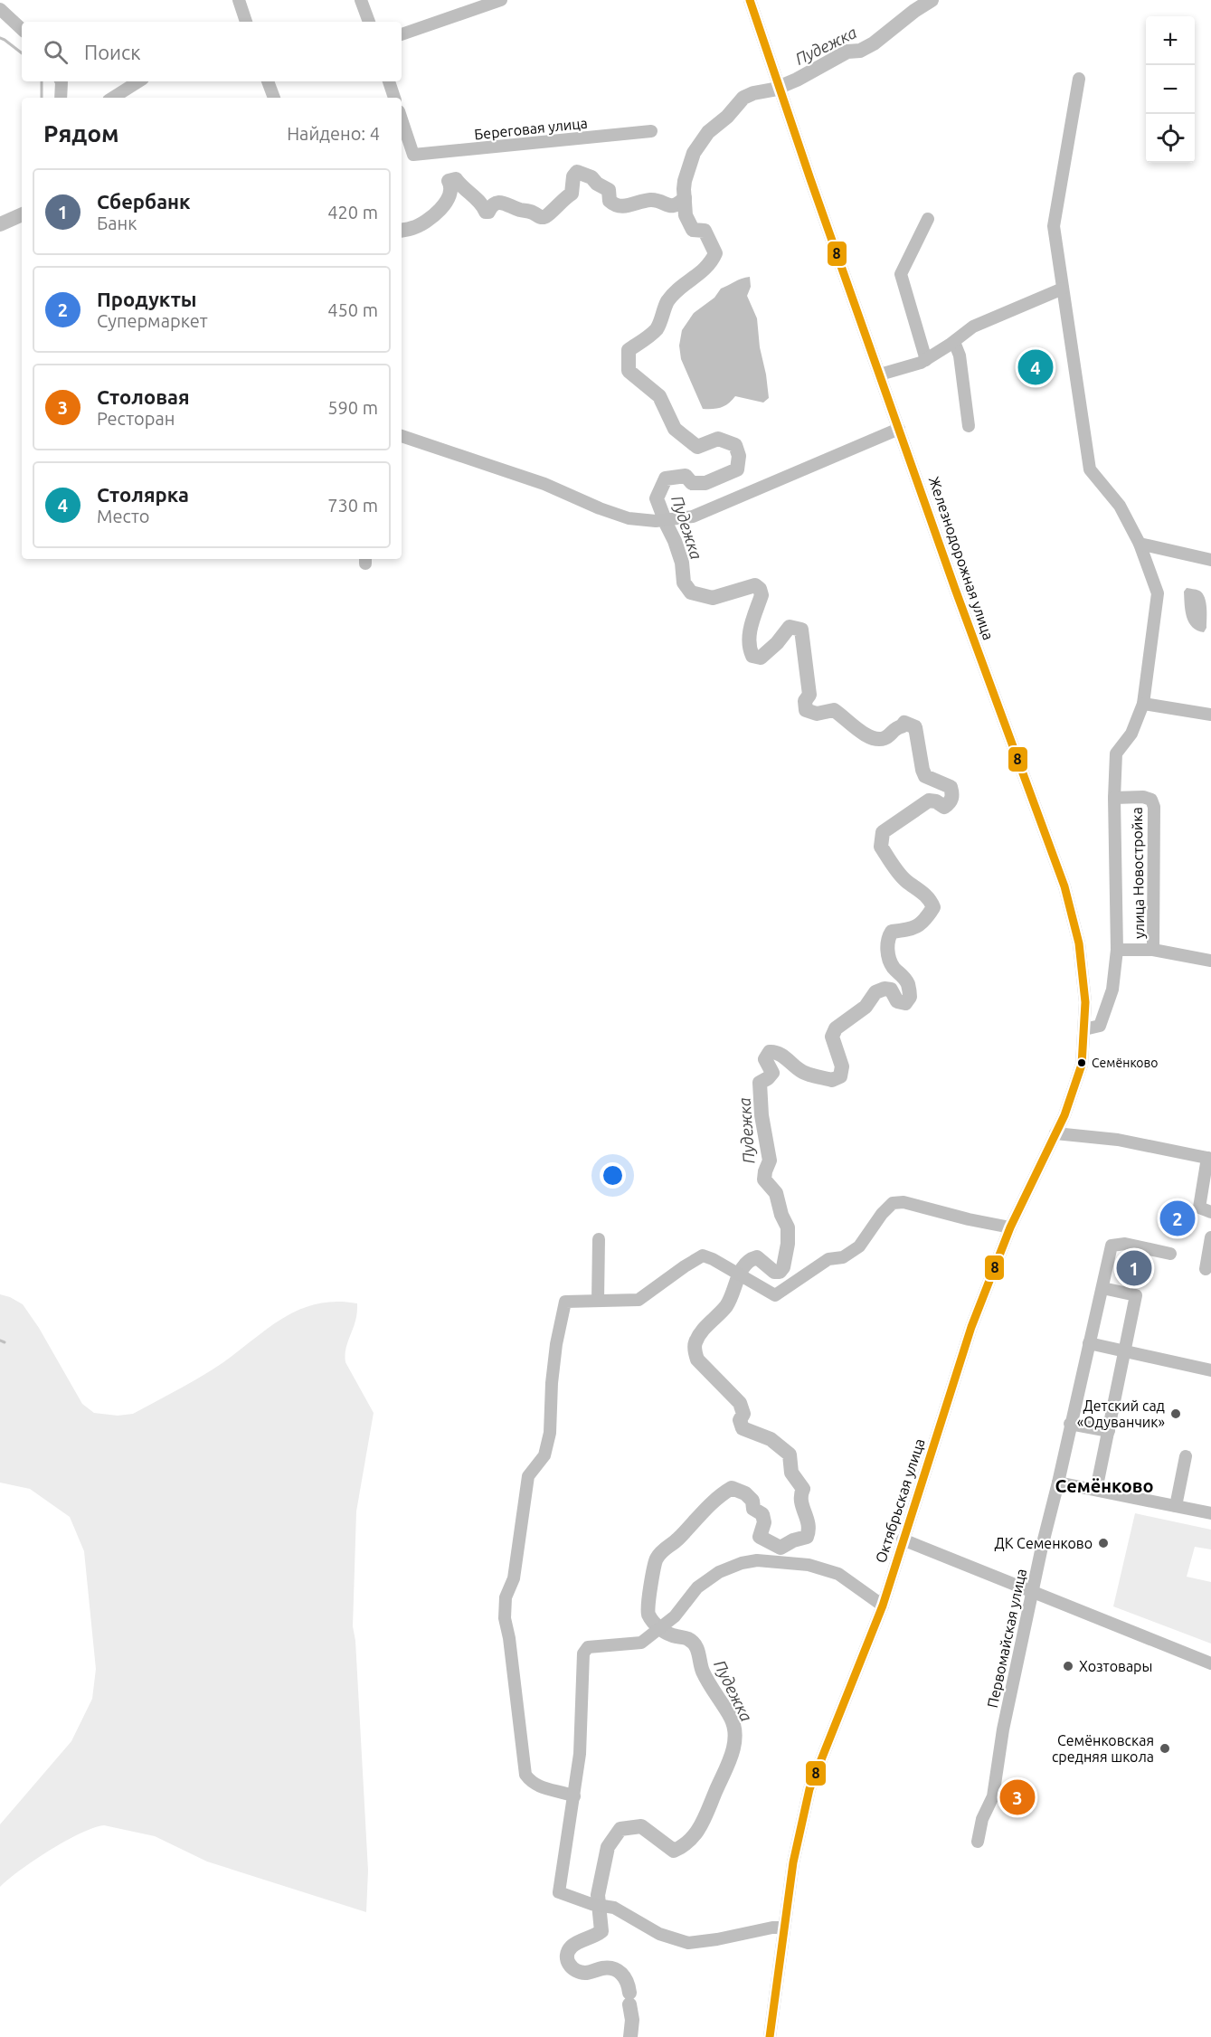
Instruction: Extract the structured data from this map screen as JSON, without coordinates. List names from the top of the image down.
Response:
{
  "streets": {
    "street": [
      "Береговая улица",
      "Железнодорожная улица",
      "улица Новостройка",
      "Октябрьская улица",
      "Первомайская улица"
    ]
  },
  "crossings": [
    ["Железнодорожная улица", "Октябрьская улица"]
  ],
  "districts": ["Семёнково"],
  "water": ["Пудежка"],
  "places": [
    "Семёнково",
    "Детский сад «Одуванчик»",
    "ДК Семенково",
    "Хозтовары",
    "Семёнковская средняя школа"
  ],
  "lines": ["transit line 8"],
  "page": {
    "map_buttons": ["+", "−"],
    "search": "Поиск",
    "heading": ["Рядом", "Найдено: 4"],
    "list": [
      {
        "mark": "1",
        "name": "Сбербанк",
        "note": "Банк",
        "value": "420 m"
      },
      {
        "mark": "2",
        "name": "Продукты",
        "note": "Супермаркет",
        "value": "450 m"
      },
      {
        "mark": "3",
        "name": "Столовая",
        "note": "Ресторан",
        "value": "590 m"
      },
      {
        "mark": "4",
        "name": "Столярка",
        "note": "Место",
        "value": "730 m"
      }
    ],
    "pins": [
      "4",
      "2",
      "1",
      "3"
    ]
  }
}
